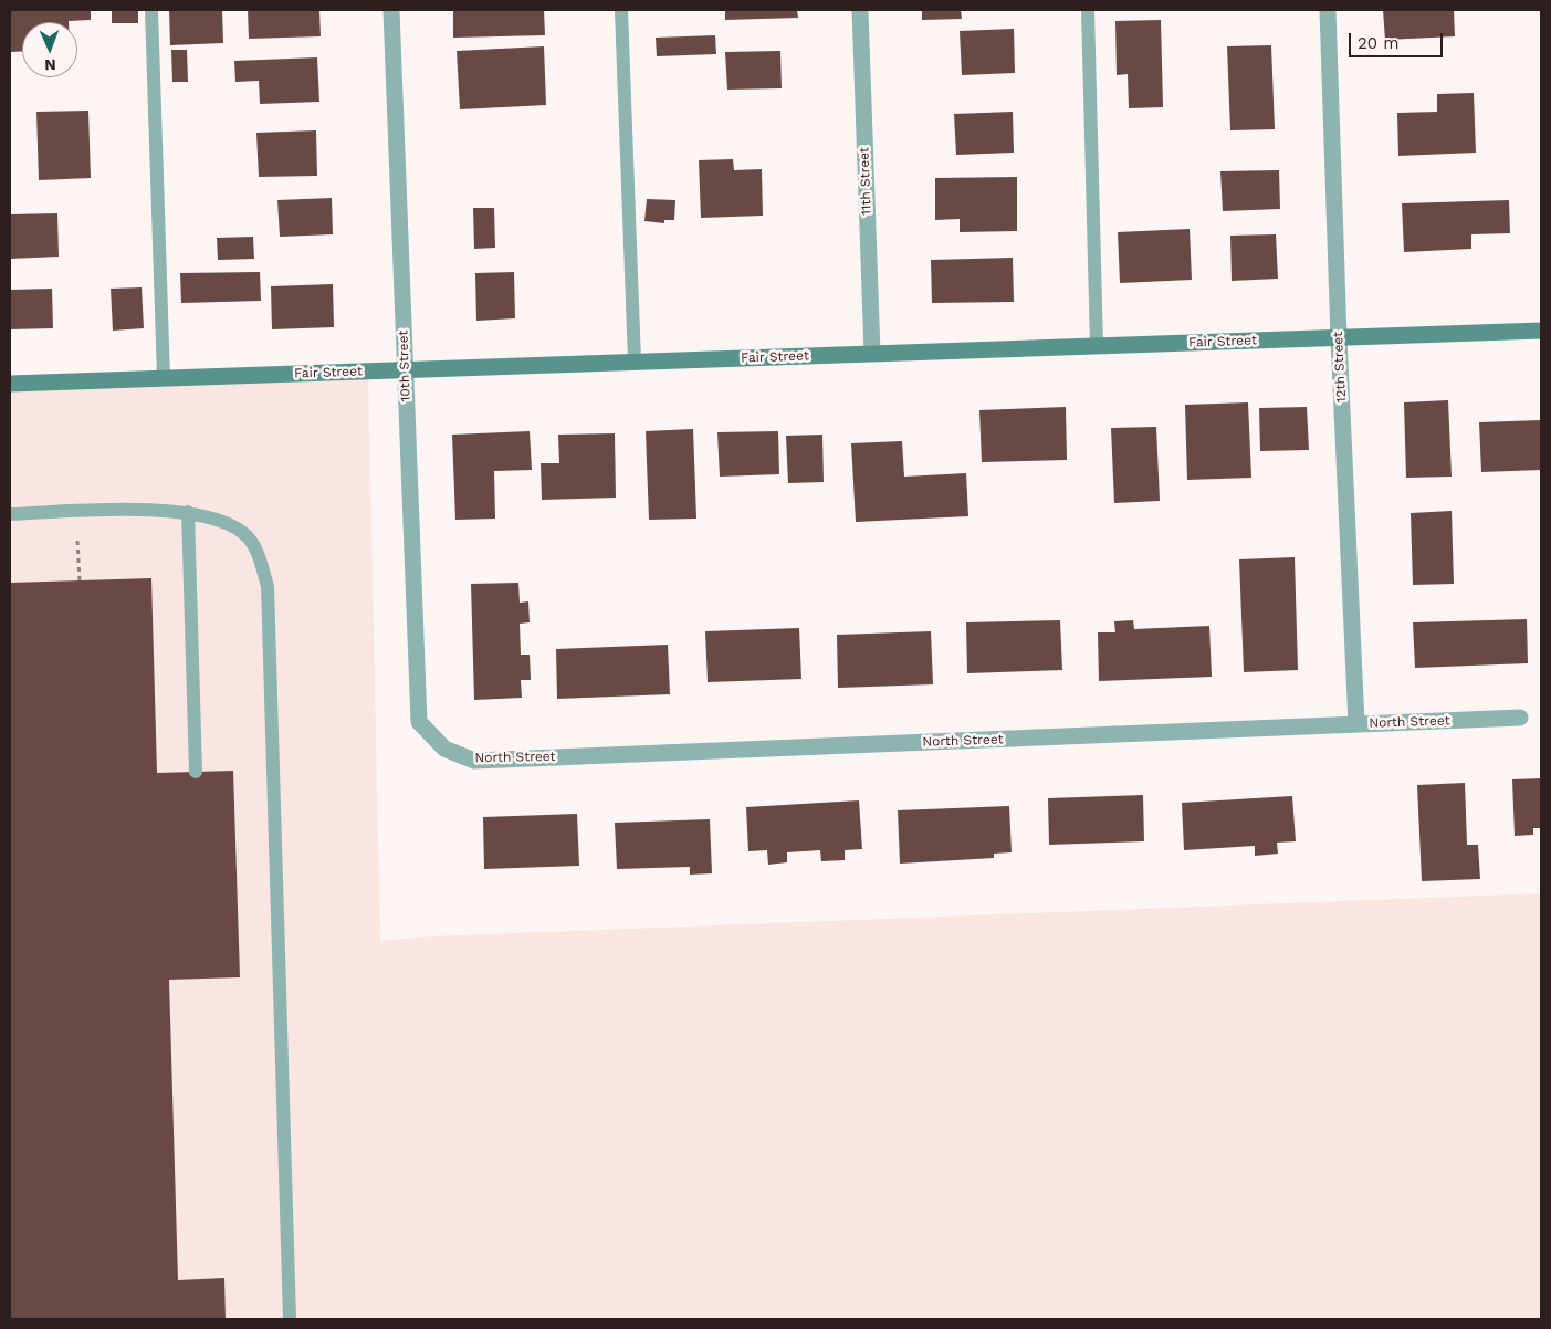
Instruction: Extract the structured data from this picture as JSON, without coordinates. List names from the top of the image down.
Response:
{
  "streets": {
    "street": [
      "11th Street",
      "Fair Street",
      "10th Street",
      "12th Street",
      "North Street"
    ]
  },
  "crossings": [
    ["11th Street", "Fair Street"],
    ["Fair Street", "10th Street"],
    ["Fair Street", "12th Street"],
    ["10th Street", "North Street"],
    ["12th Street", "North Street"]
  ],
  "scale_bar": "20 m",
  "north": "bottom"
}
